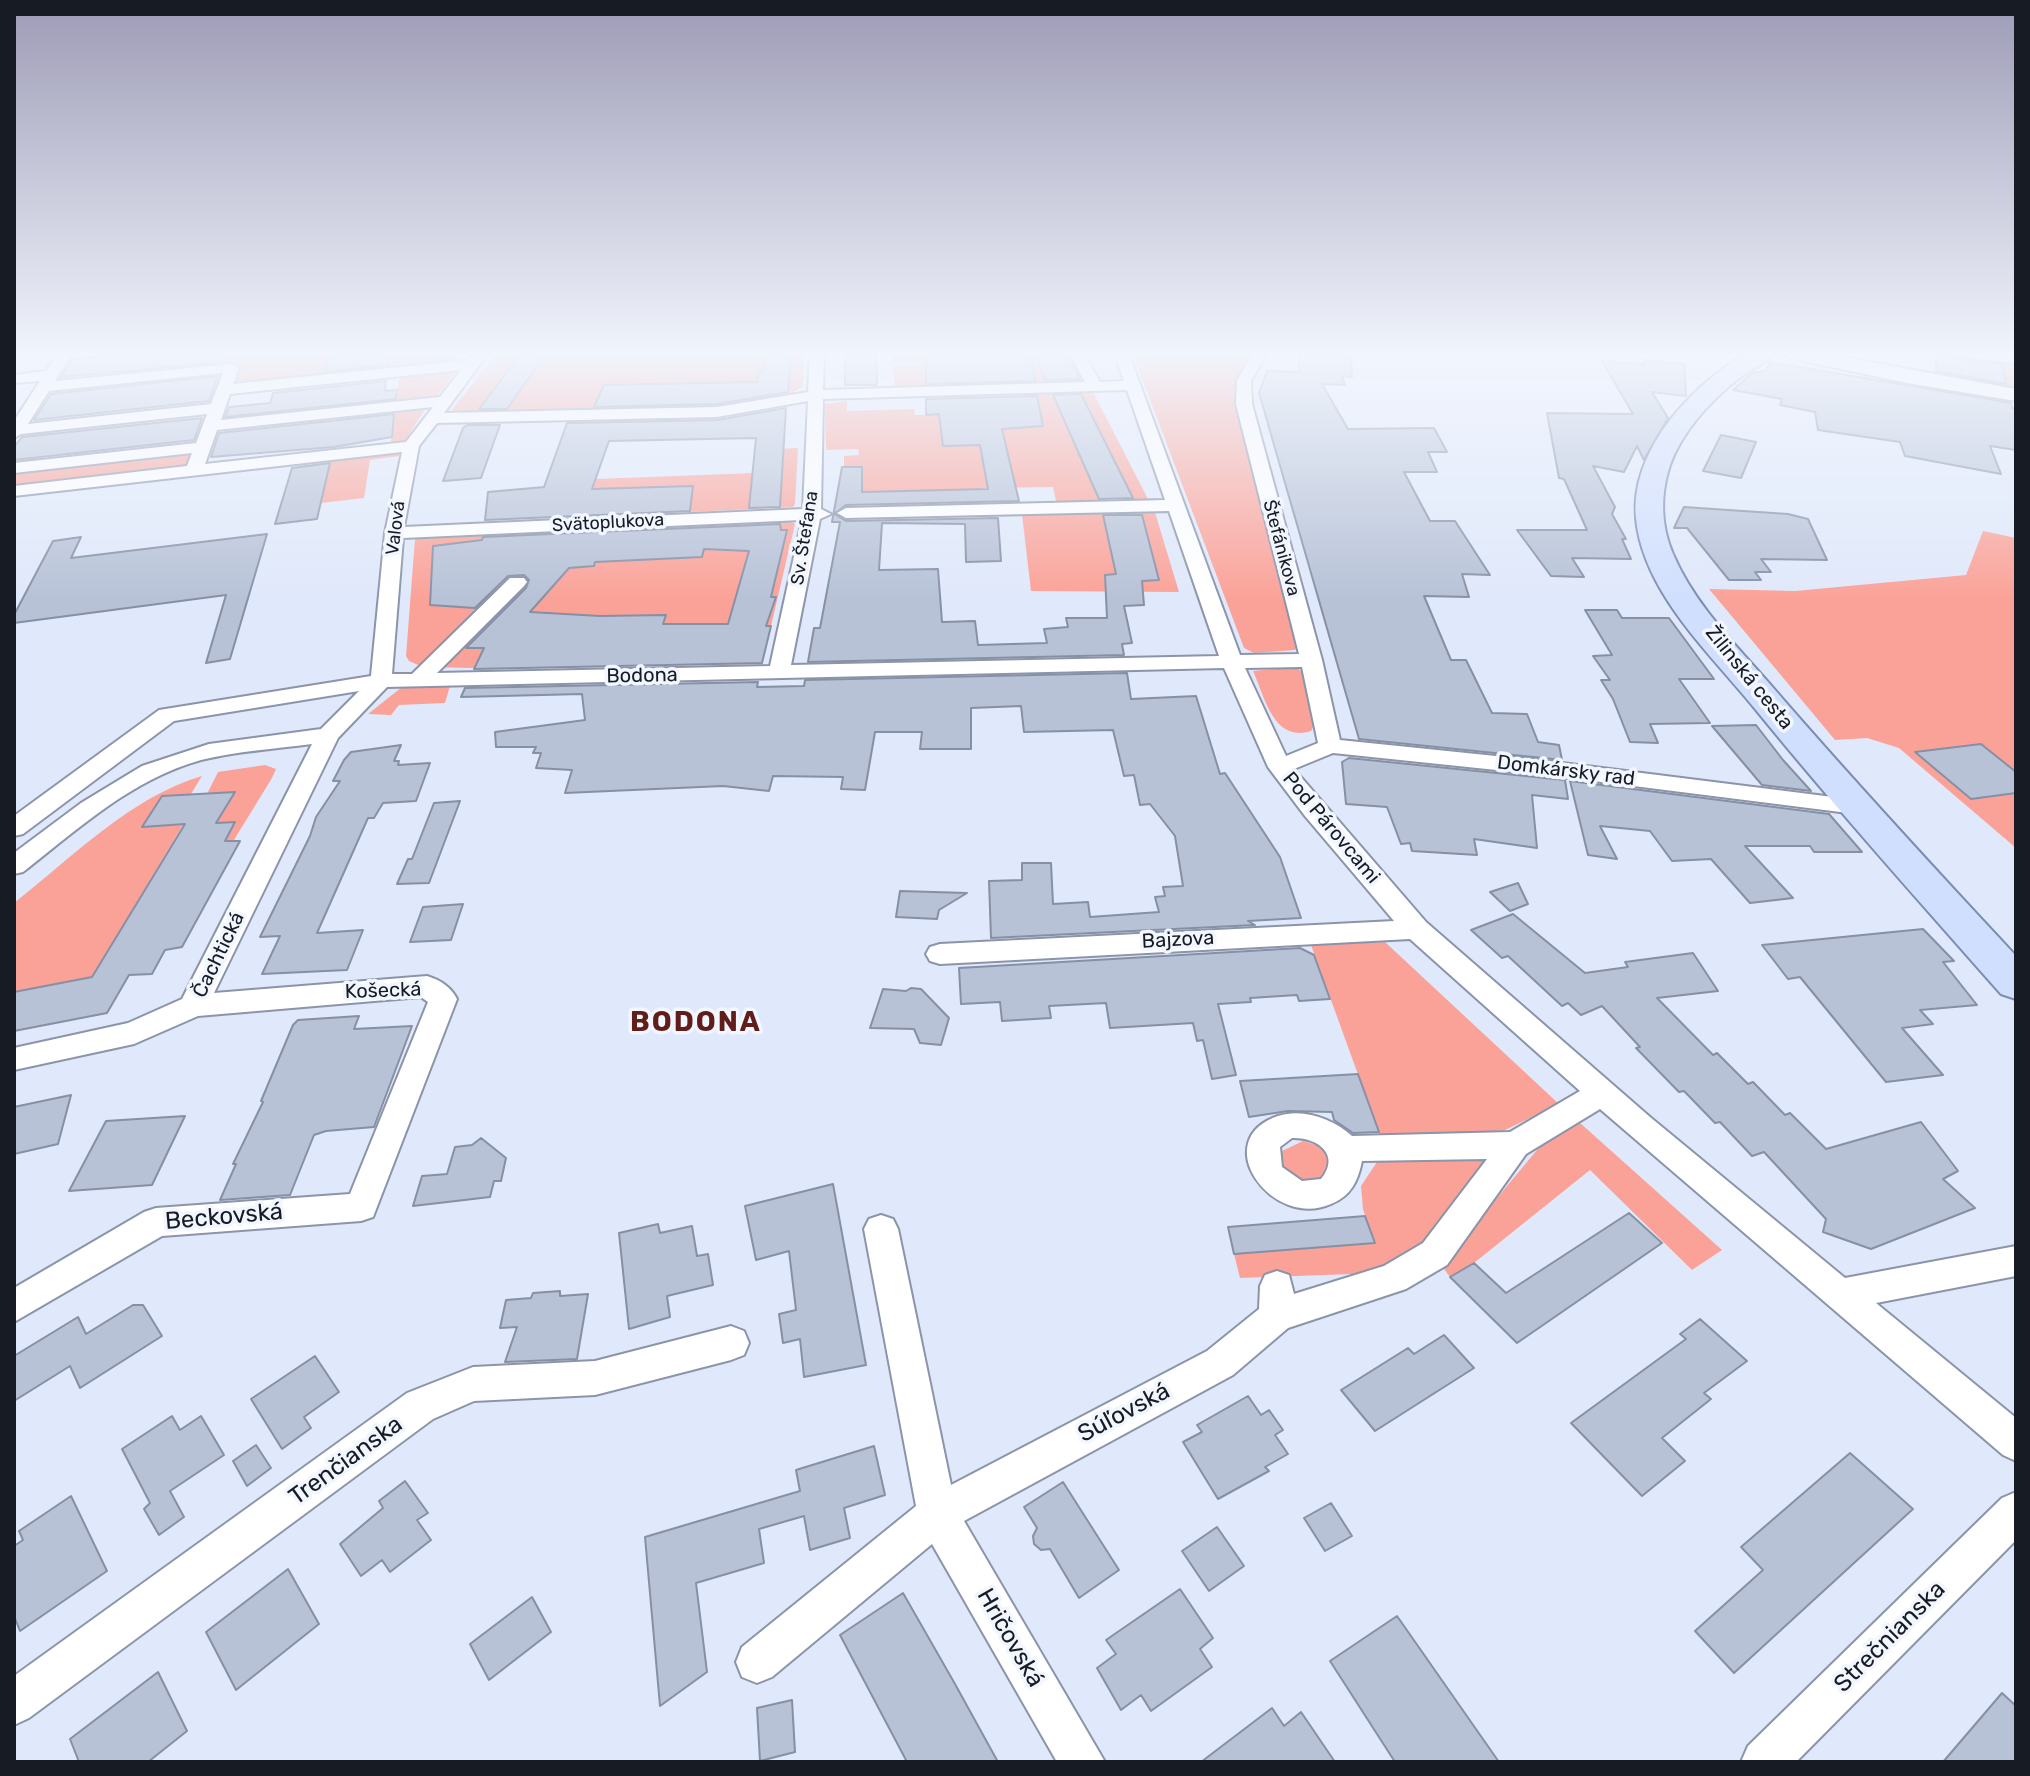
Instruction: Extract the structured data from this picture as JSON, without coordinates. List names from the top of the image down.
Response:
{
  "streets": {
    "main road": ["Žilinská cesta"],
    "street": [
      "Svätoplukova",
      "Valová",
      "Sv. Štefana",
      "Štefánikova",
      "Bodona",
      "Domkársky rad",
      "Pod Párovcami",
      "Bajzova",
      "Čachtická",
      "Košecká",
      "Beckovská",
      "Súľovská",
      "Trenčianska",
      "Strečnianska",
      "Hričovská"
    ]
  },
  "crossings": [
    ["Svätoplukova", "Valová"],
    ["Svätoplukova", "Sv. Štefana"],
    ["Valová", "Bodona"],
    ["Valová", "Čachtická"],
    ["Sv. Štefana", "Bodona"],
    ["Štefánikova", "Bodona"],
    ["Štefánikova", "Domkársky rad"],
    ["Bodona", "Pod Párovcami"],
    ["Bodona", "Čachtická"],
    ["Žilinská cesta", "Domkársky rad"],
    ["Domkársky rad", "Pod Párovcami"],
    ["Pod Párovcami", "Bajzova"],
    ["Čachtická", "Košecká"],
    ["Košecká", "Beckovská"],
    ["Súľovská", "Hričovská"]
  ],
  "districts": ["BODONA"]
}
